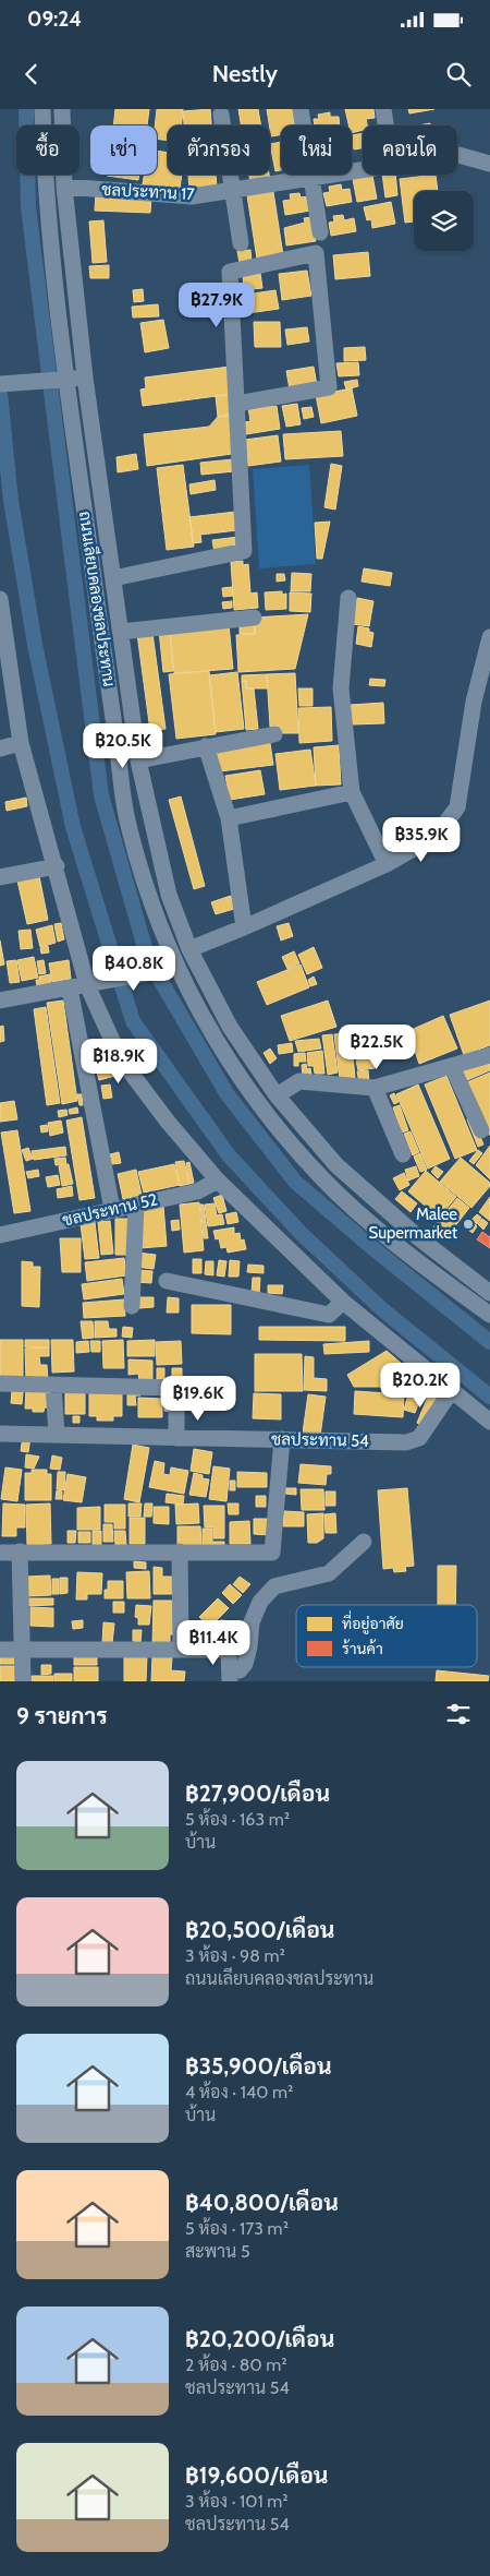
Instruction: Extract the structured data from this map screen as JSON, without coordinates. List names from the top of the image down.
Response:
{
  "streets": {
    "street": [
      "ชลประทาน 17",
      "ถนนเลียบคลองชลประทาน",
      "ชลประทาน 52",
      "ชลประทาน 54"
    ]
  },
  "crossings": [
    ["ชลประทาน 17", "ถนนเลียบคลองชลประทาน"]
  ],
  "places": ["Malee Supermarket"],
  "legend": ["ที่อยู่อาศัย", "ร้านค้า"],
  "page": {
    "status": "09:24",
    "header": "Nestly",
    "chip": [
      "ซื้อ",
      "เช่า",
      "ตัวกรอง",
      "ใหม่",
      "คอนโด"
    ],
    "price": [
      "฿27.9K",
      "฿20.5K",
      "฿35.9K",
      "฿40.8K",
      "฿22.5K",
      "฿18.9K",
      "฿20.2K",
      "฿19.6K",
      "฿11.4K"
    ],
    "heading": "9 รายการ",
    "list": [
      {
        "name": "฿27,900/เดือน",
        "note": "5 ห้อง · 163 m² · บ้าน"
      },
      {
        "name": "฿20,500/เดือน",
        "note": "3 ห้อง · 98 m² · ถนนเลียบคลองชลประทาน"
      },
      {
        "name": "฿35,900/เดือน",
        "note": "4 ห้อง · 140 m² · บ้าน"
      },
      {
        "name": "฿40,800/เดือน",
        "note": "5 ห้อง · 173 m² · สะพาน 5"
      },
      {
        "name": "฿20,200/เดือน",
        "note": "2 ห้อง · 80 m² · ชลประทาน 54"
      },
      {
        "name": "฿19,600/เดือน",
        "note": "3 ห้อง · 101 m² · ชลประทาน 54"
      }
    ]
  }
}
